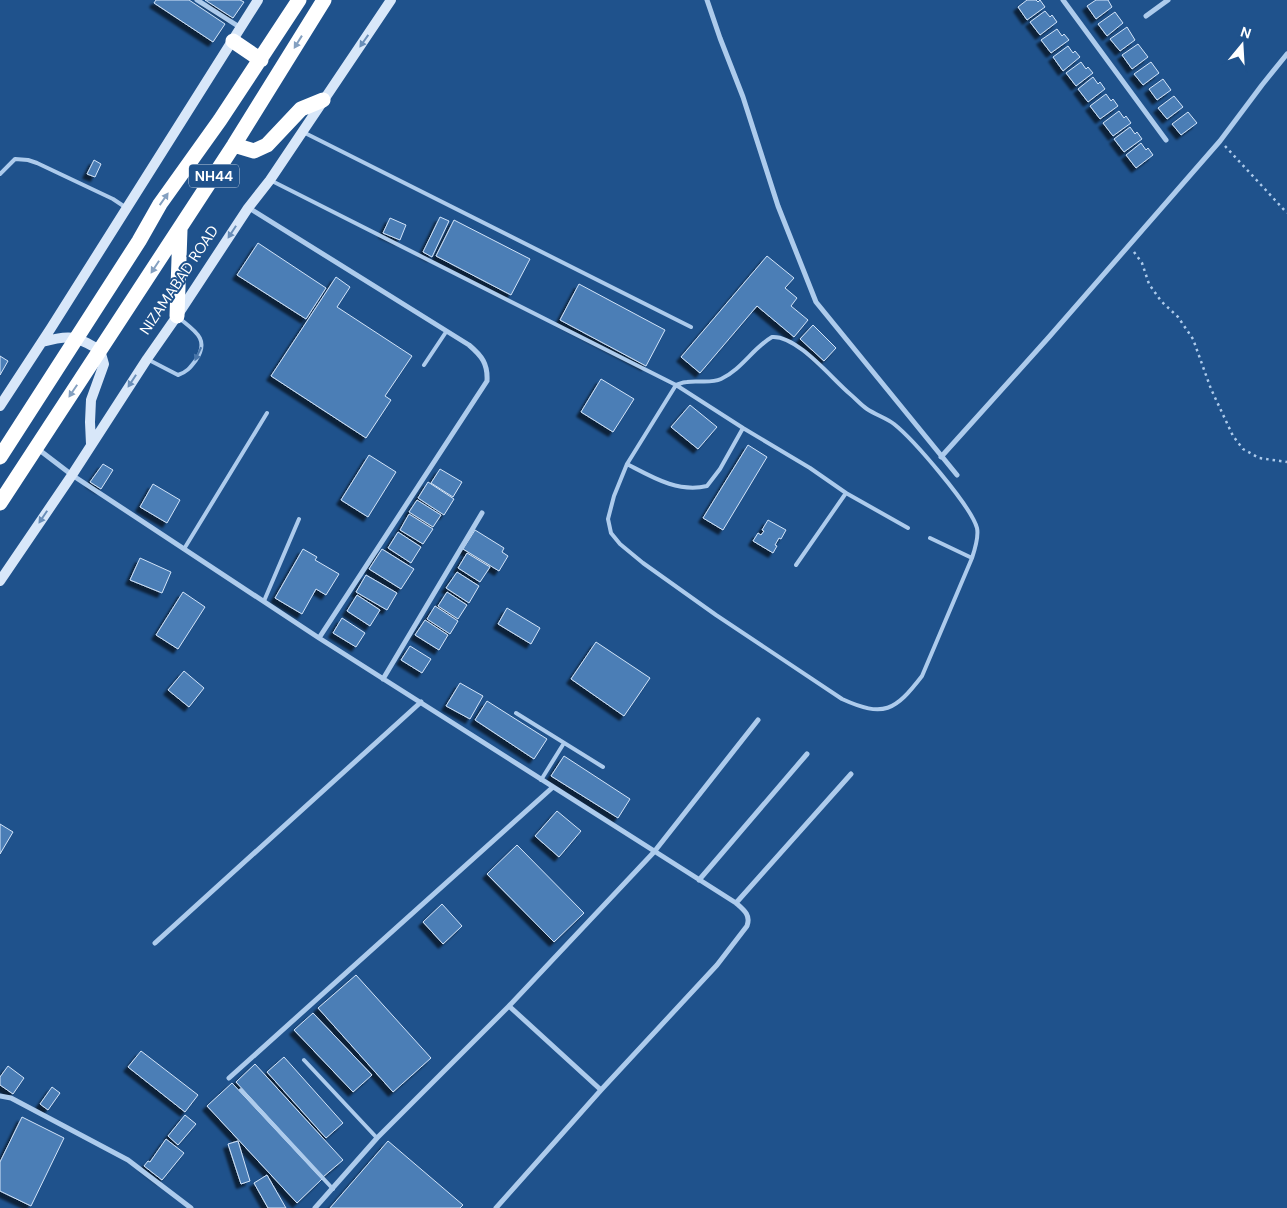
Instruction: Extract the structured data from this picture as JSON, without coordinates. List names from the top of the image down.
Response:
{
  "streets": {
    "highway": ["NH44", "NIZAMABAD ROAD"]
  },
  "north": "top"
}
